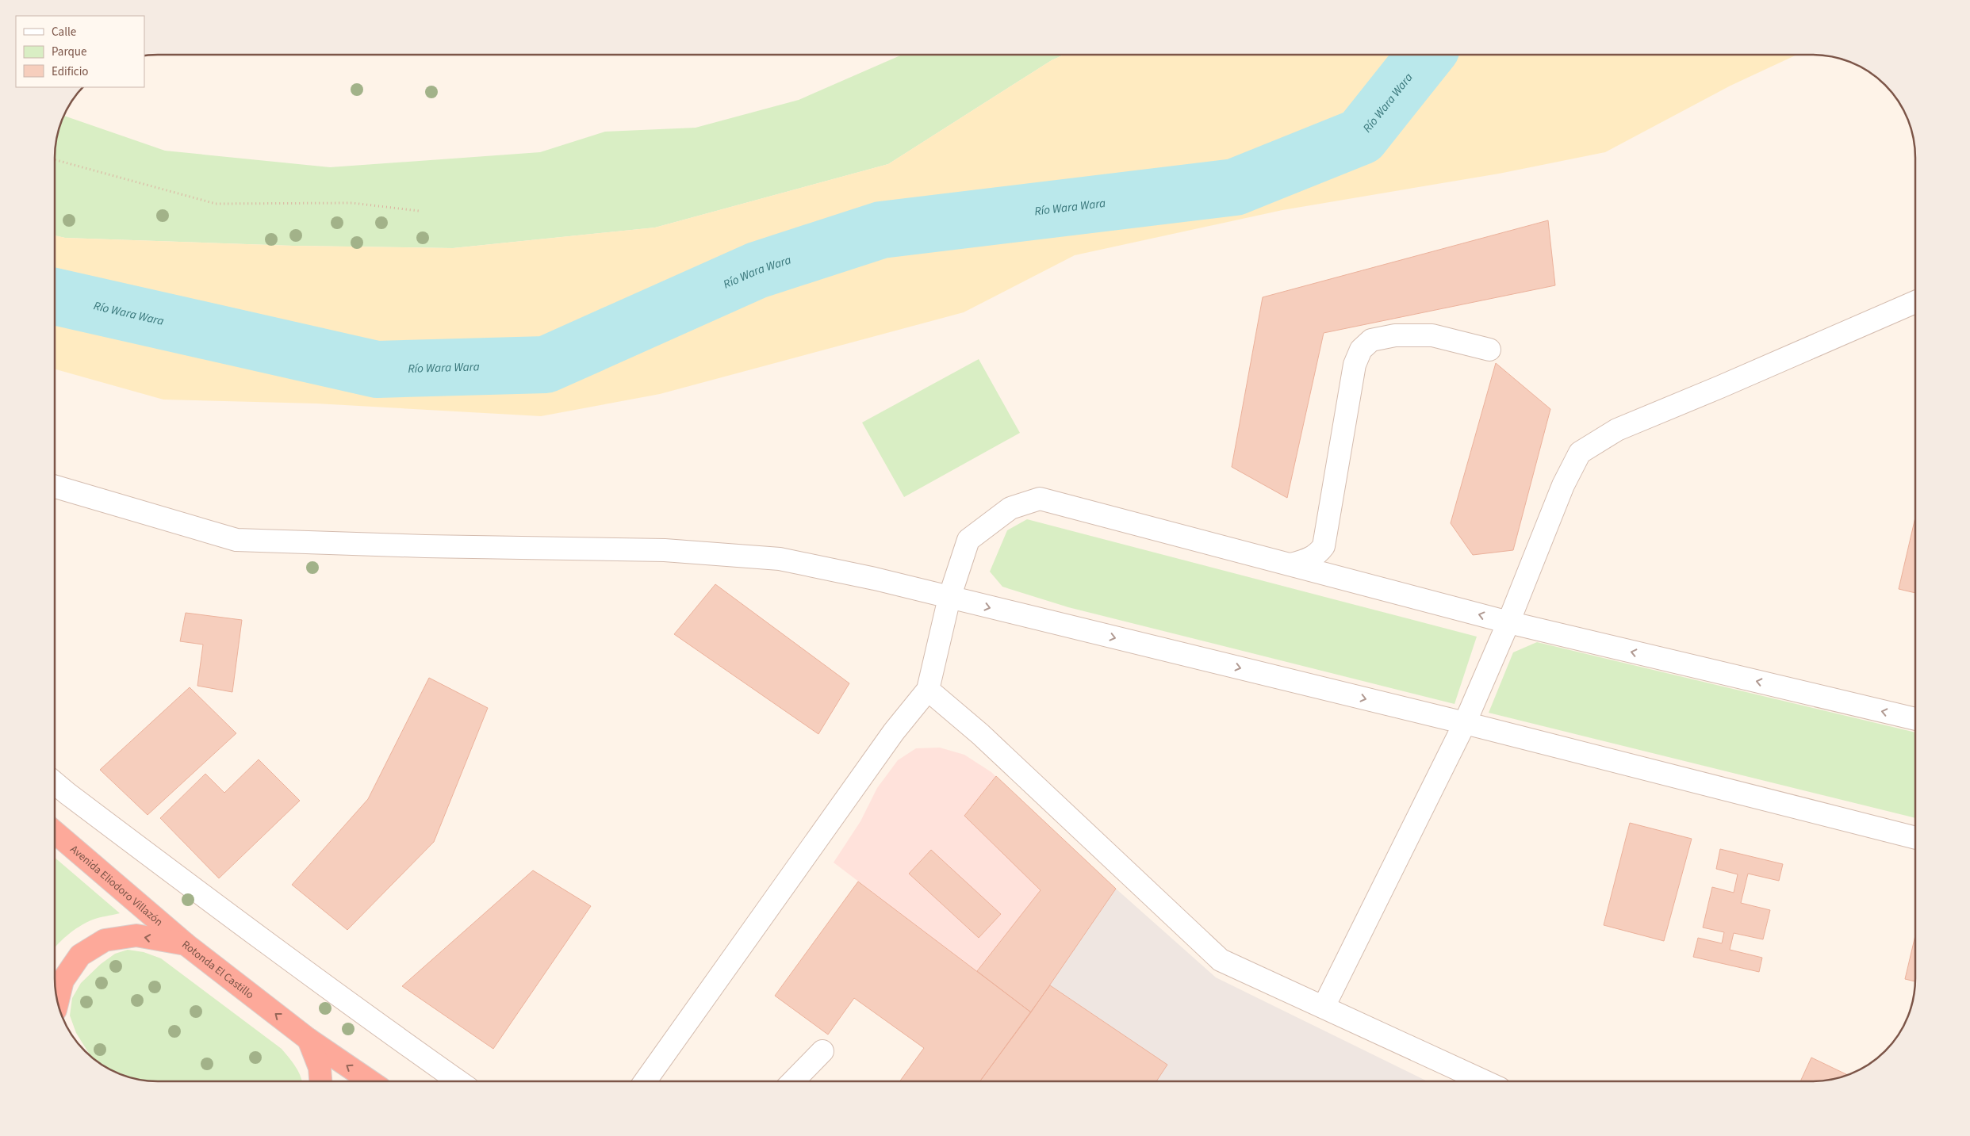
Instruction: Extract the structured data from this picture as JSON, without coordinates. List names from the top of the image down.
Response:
{
  "streets": {
    "highway": ["Avenida Eliodoro Villazón", "Rotonda El Castillo"]
  },
  "crossings": [
    ["Avenida Eliodoro Villazón", "Rotonda El Castillo"]
  ],
  "water": ["Río Wara Wara"],
  "legend": ["Calle", "Parque", "Edificio"]
}
